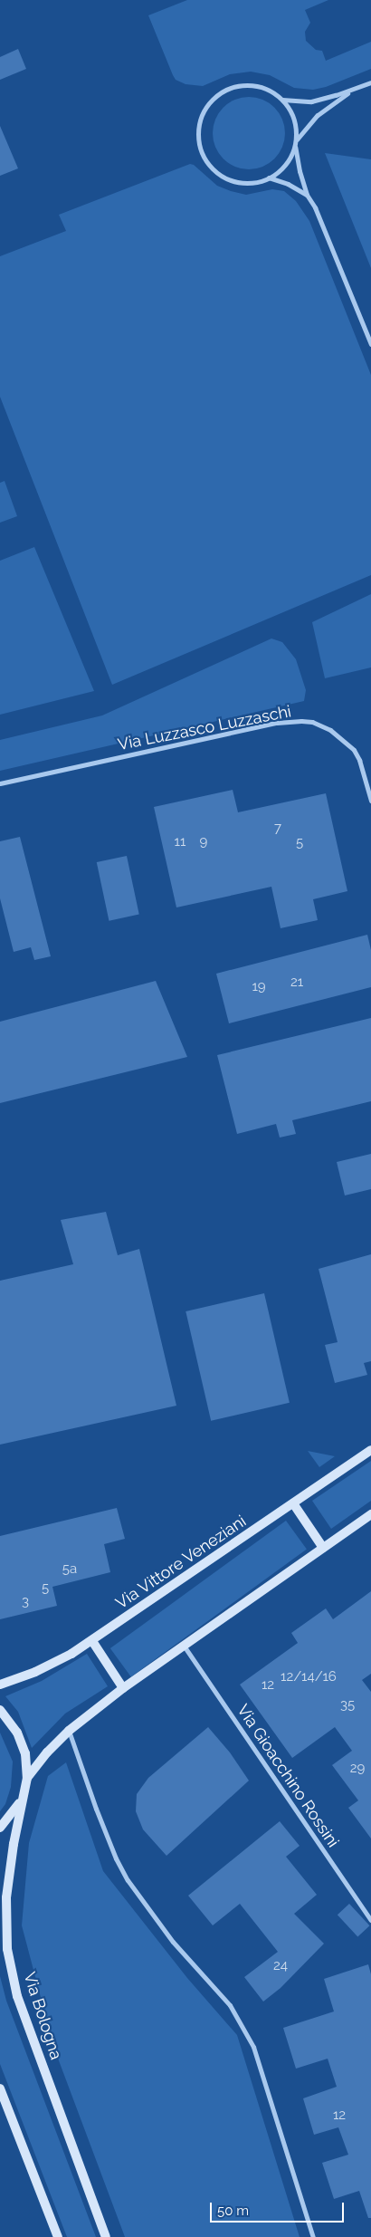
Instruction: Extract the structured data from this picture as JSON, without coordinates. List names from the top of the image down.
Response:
{
  "streets": {
    "main road": ["Via Vittore Veneziani", "Via Bologna"],
    "street": ["Via Luzzasco Luzzaschi", "Via Gioacchino Rossini"]
  },
  "house_numbers": [
    "7",
    "11",
    "9",
    "5",
    "21",
    "19",
    "5a",
    "5",
    "3",
    "12/14/16",
    "12",
    "35",
    "29",
    "24",
    "12"
  ],
  "scale_bar": "50 m"
}
